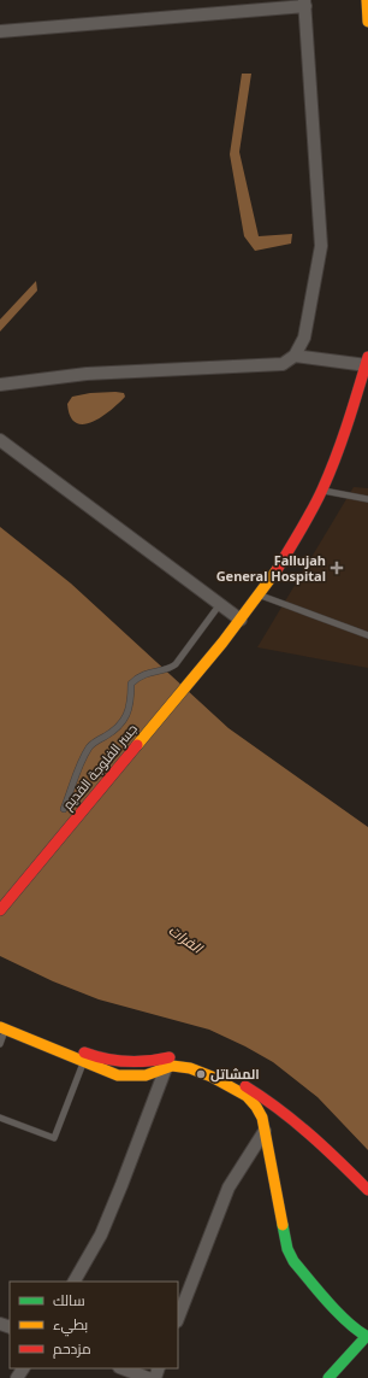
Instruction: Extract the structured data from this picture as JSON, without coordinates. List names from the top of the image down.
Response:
{
  "streets": {
    "street": ["جسر الفلوجة القديم"]
  },
  "water": ["الفرات"],
  "places": {
    "health": ["Fallujah General Hospital"],
    "other": ["المشاتل"]
  },
  "legend": ["سالك", "بطيء", "مزدحم"]
}
